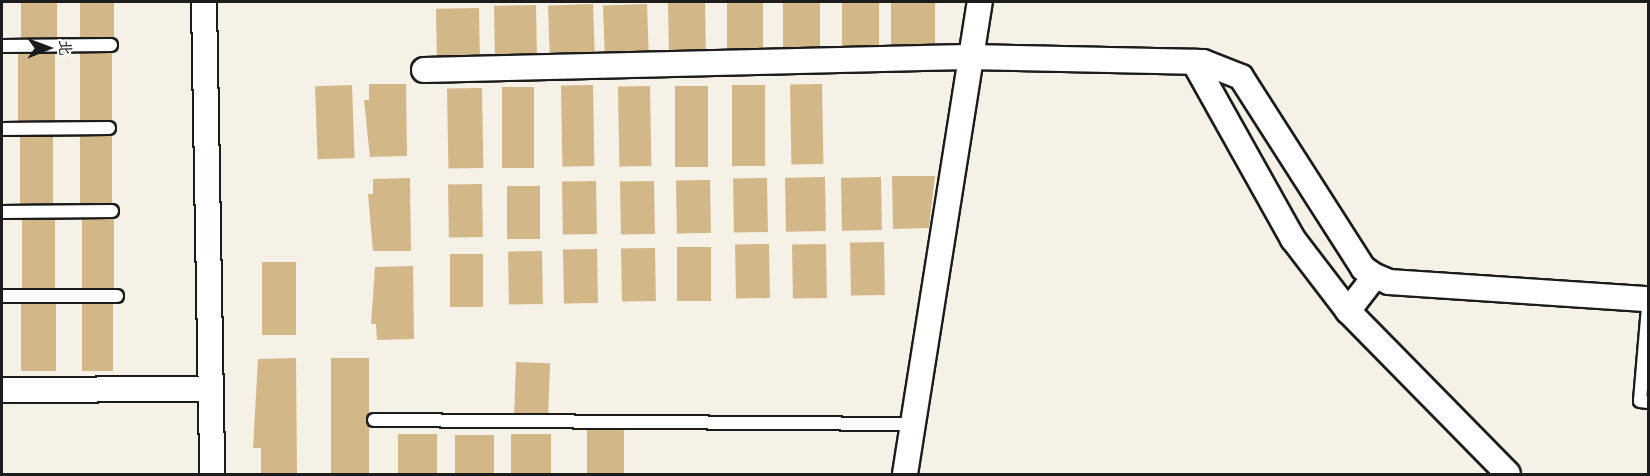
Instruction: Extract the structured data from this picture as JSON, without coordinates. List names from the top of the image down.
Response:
{
  "north": "right"
}
